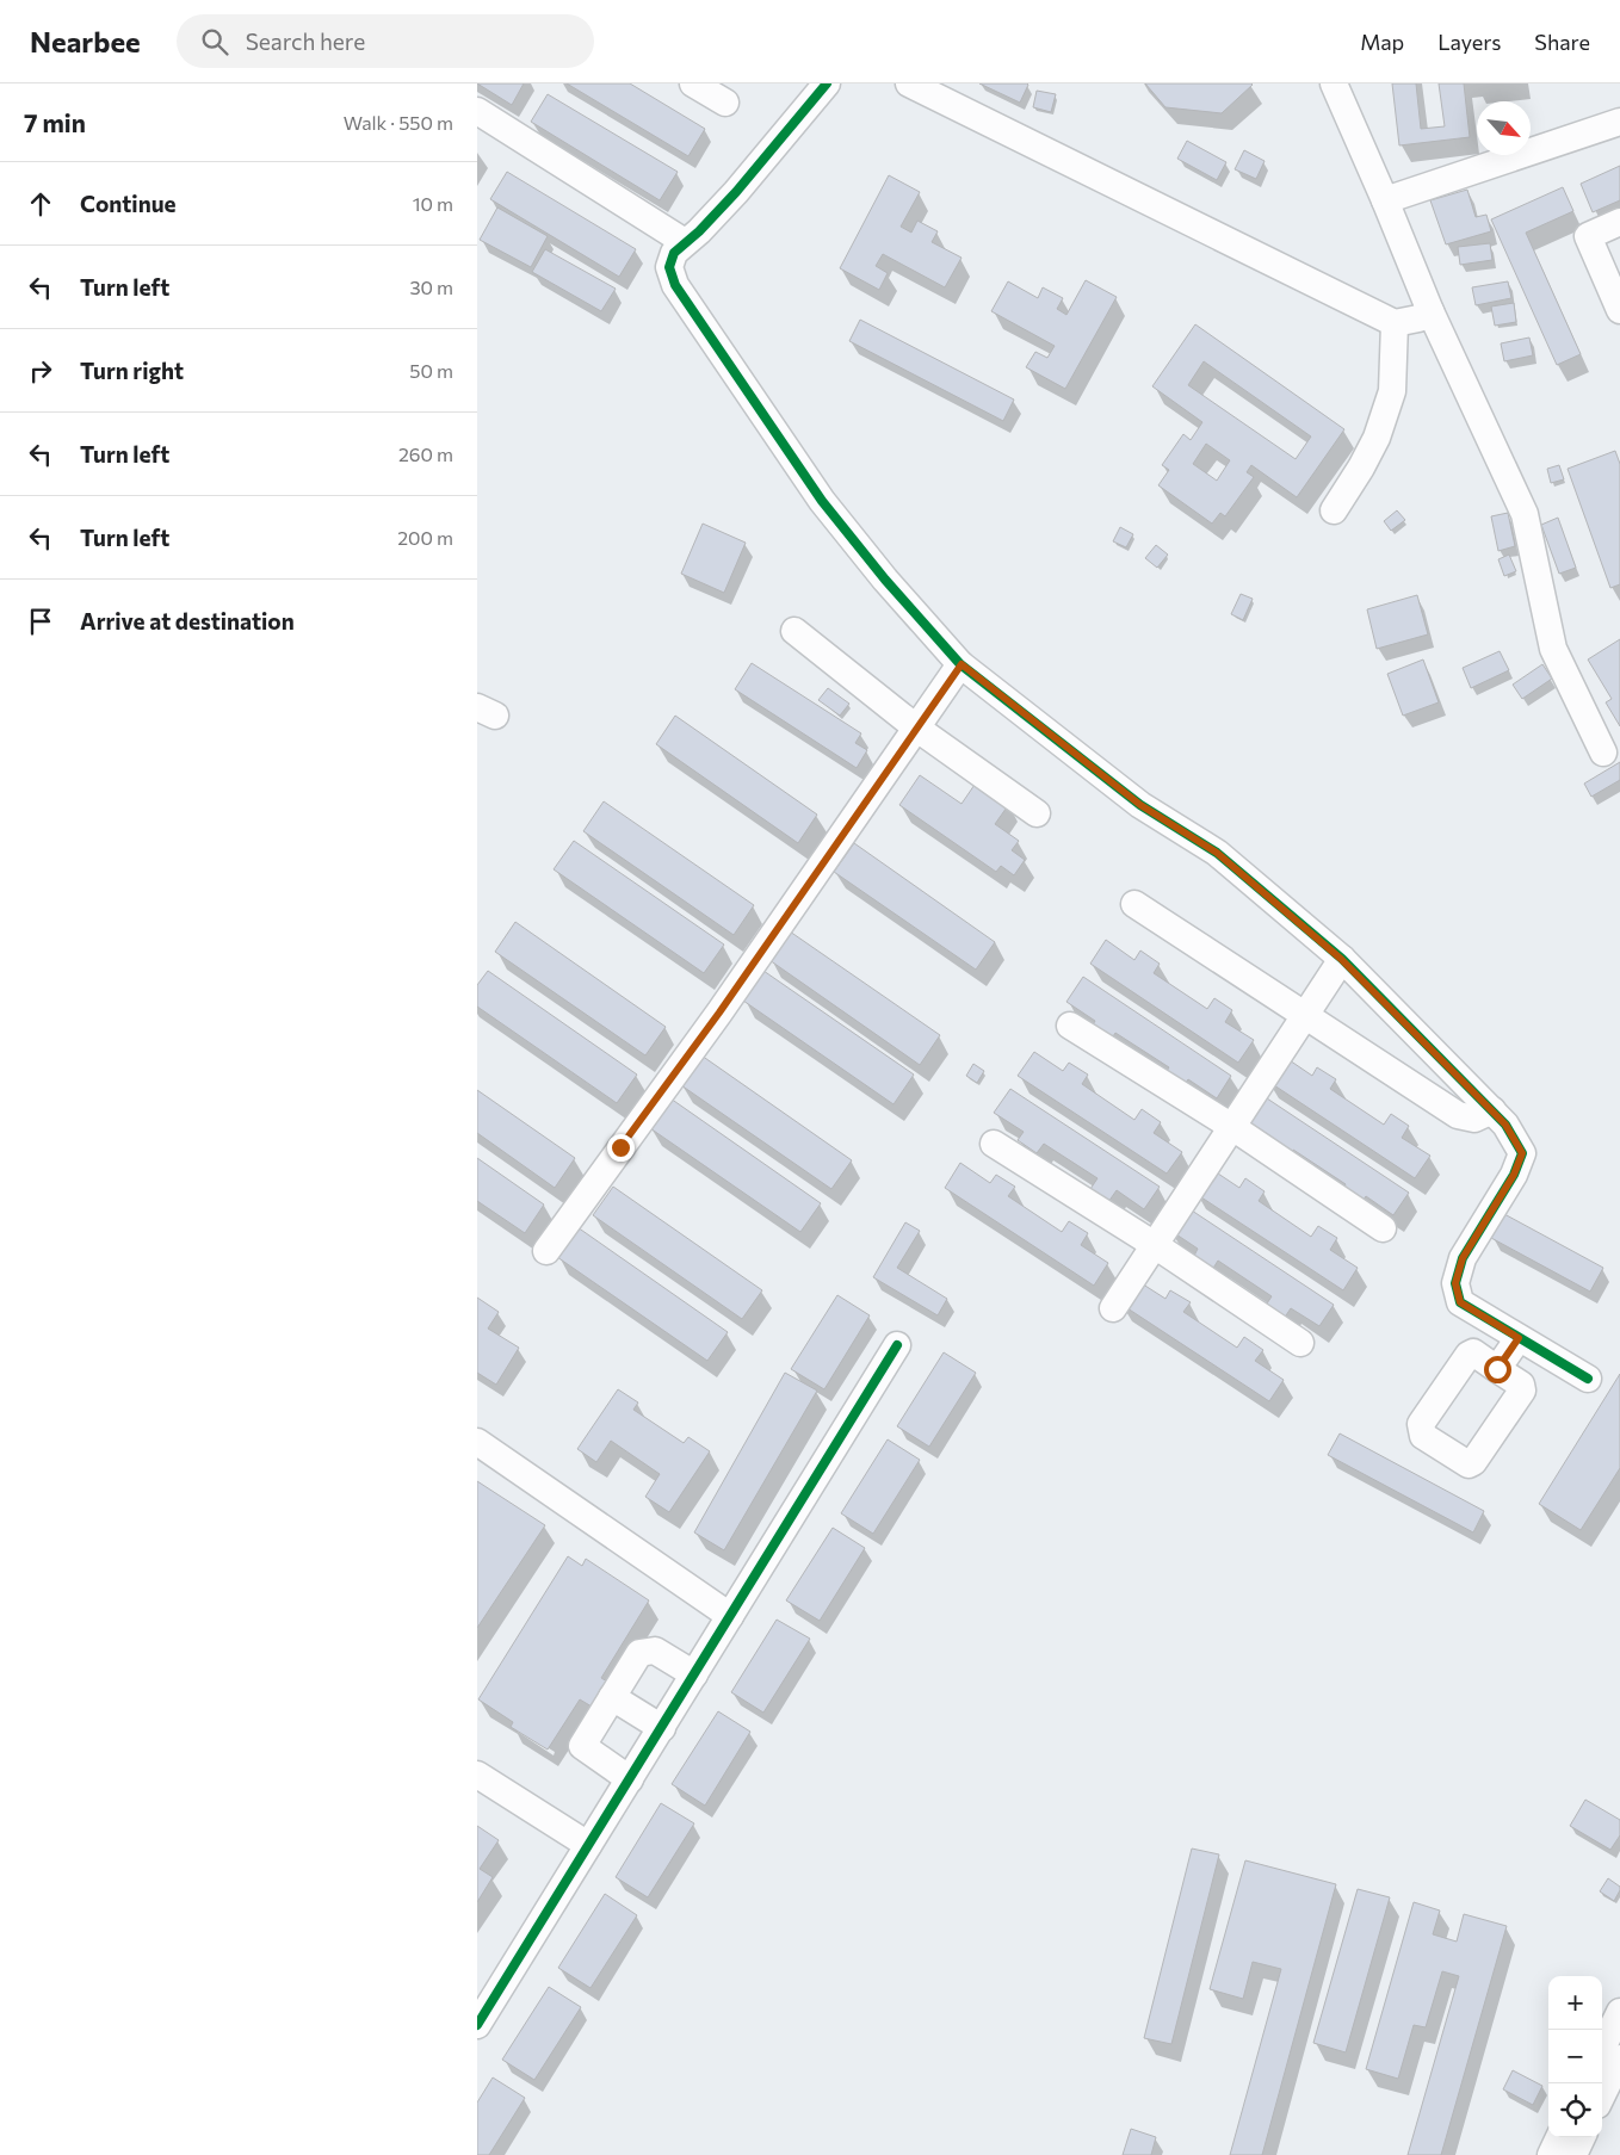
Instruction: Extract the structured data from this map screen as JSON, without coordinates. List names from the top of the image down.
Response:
{
  "north": "bottom right",
  "page": {
    "header": "Nearbee",
    "search": "Search here",
    "nav": ["Map", "Layers", "Share"],
    "heading": ["7 min", "Walk · 550 m"],
    "list": [
      ["Continue", "10 m"],
      ["Turn left", "30 m"],
      ["Turn right", "50 m"],
      ["Turn left", "260 m"],
      ["Turn left", "200 m"],
      "Arrive at destination"
    ],
    "map_buttons": ["+", "−"]
  }
}
